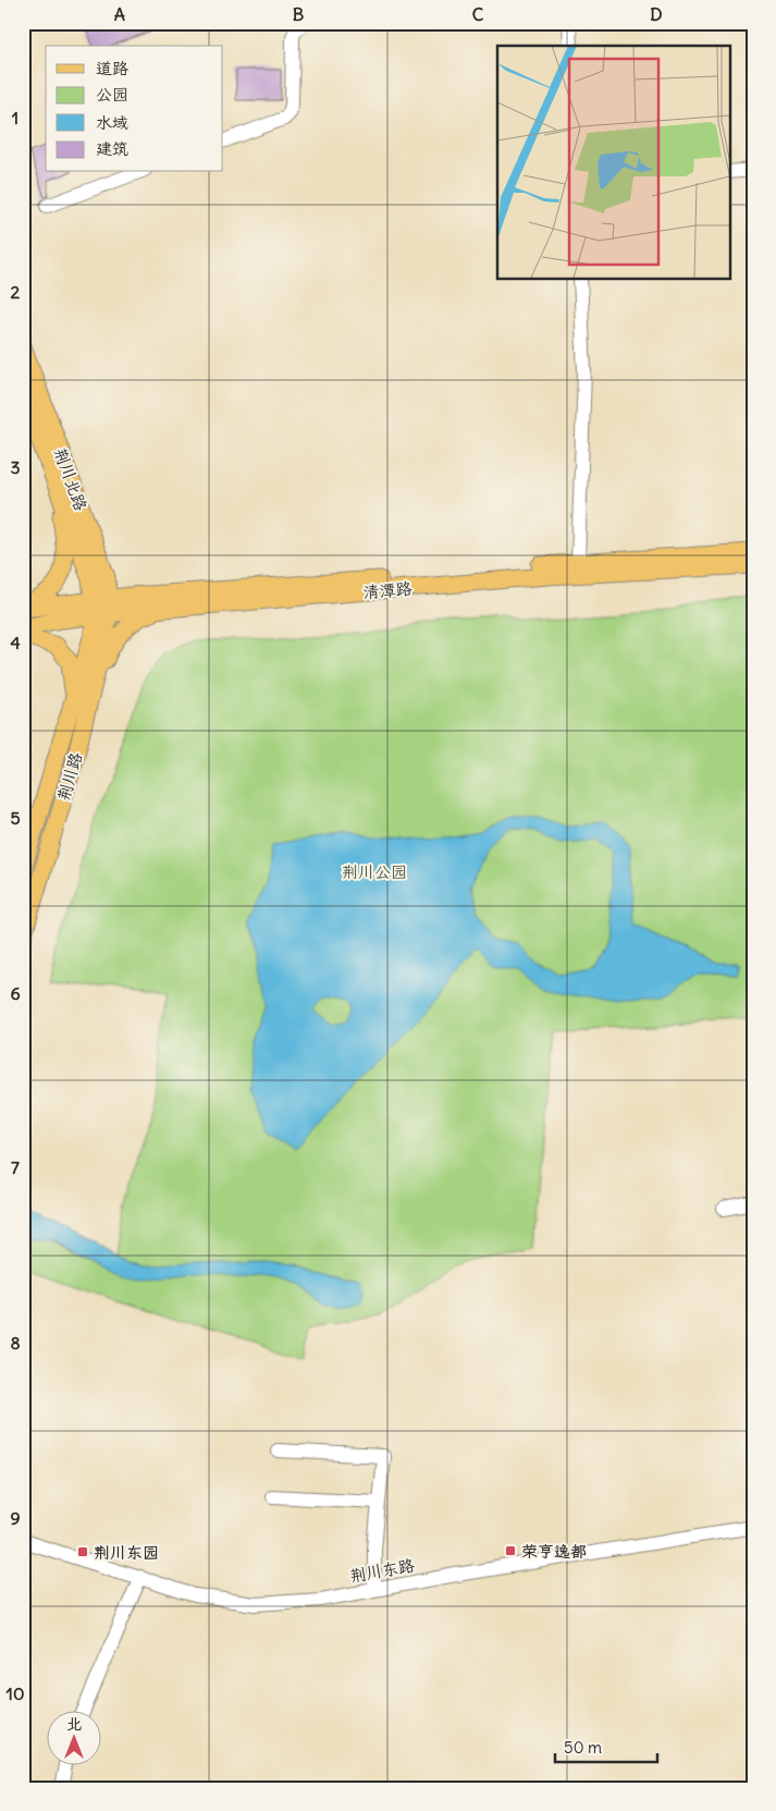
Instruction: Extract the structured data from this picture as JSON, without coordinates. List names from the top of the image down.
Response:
{
  "streets": {
    "main road": ["荆川北路", "清潭路", "荆川路"],
    "street": ["荆川东路"]
  },
  "crossings": [
    ["荆川北路", "清潭路"],
    ["荆川北路", "荆川路"],
    ["清潭路", "荆川路"]
  ],
  "parks": ["荆川公园"],
  "places": {
    "transit": ["荣亨逸都", "荆川东园"]
  },
  "legend": [
    "道路",
    "公园",
    "水域",
    "建筑"
  ],
  "scale_bar": "50 m",
  "north": "top",
  "grid": {
    "columns": [
      "A",
      "B",
      "C",
      "D"
    ],
    "rows": [
      "1",
      "2",
      "3",
      "4",
      "5",
      "6",
      "7",
      "8",
      "9",
      "10"
    ]
  }
}
